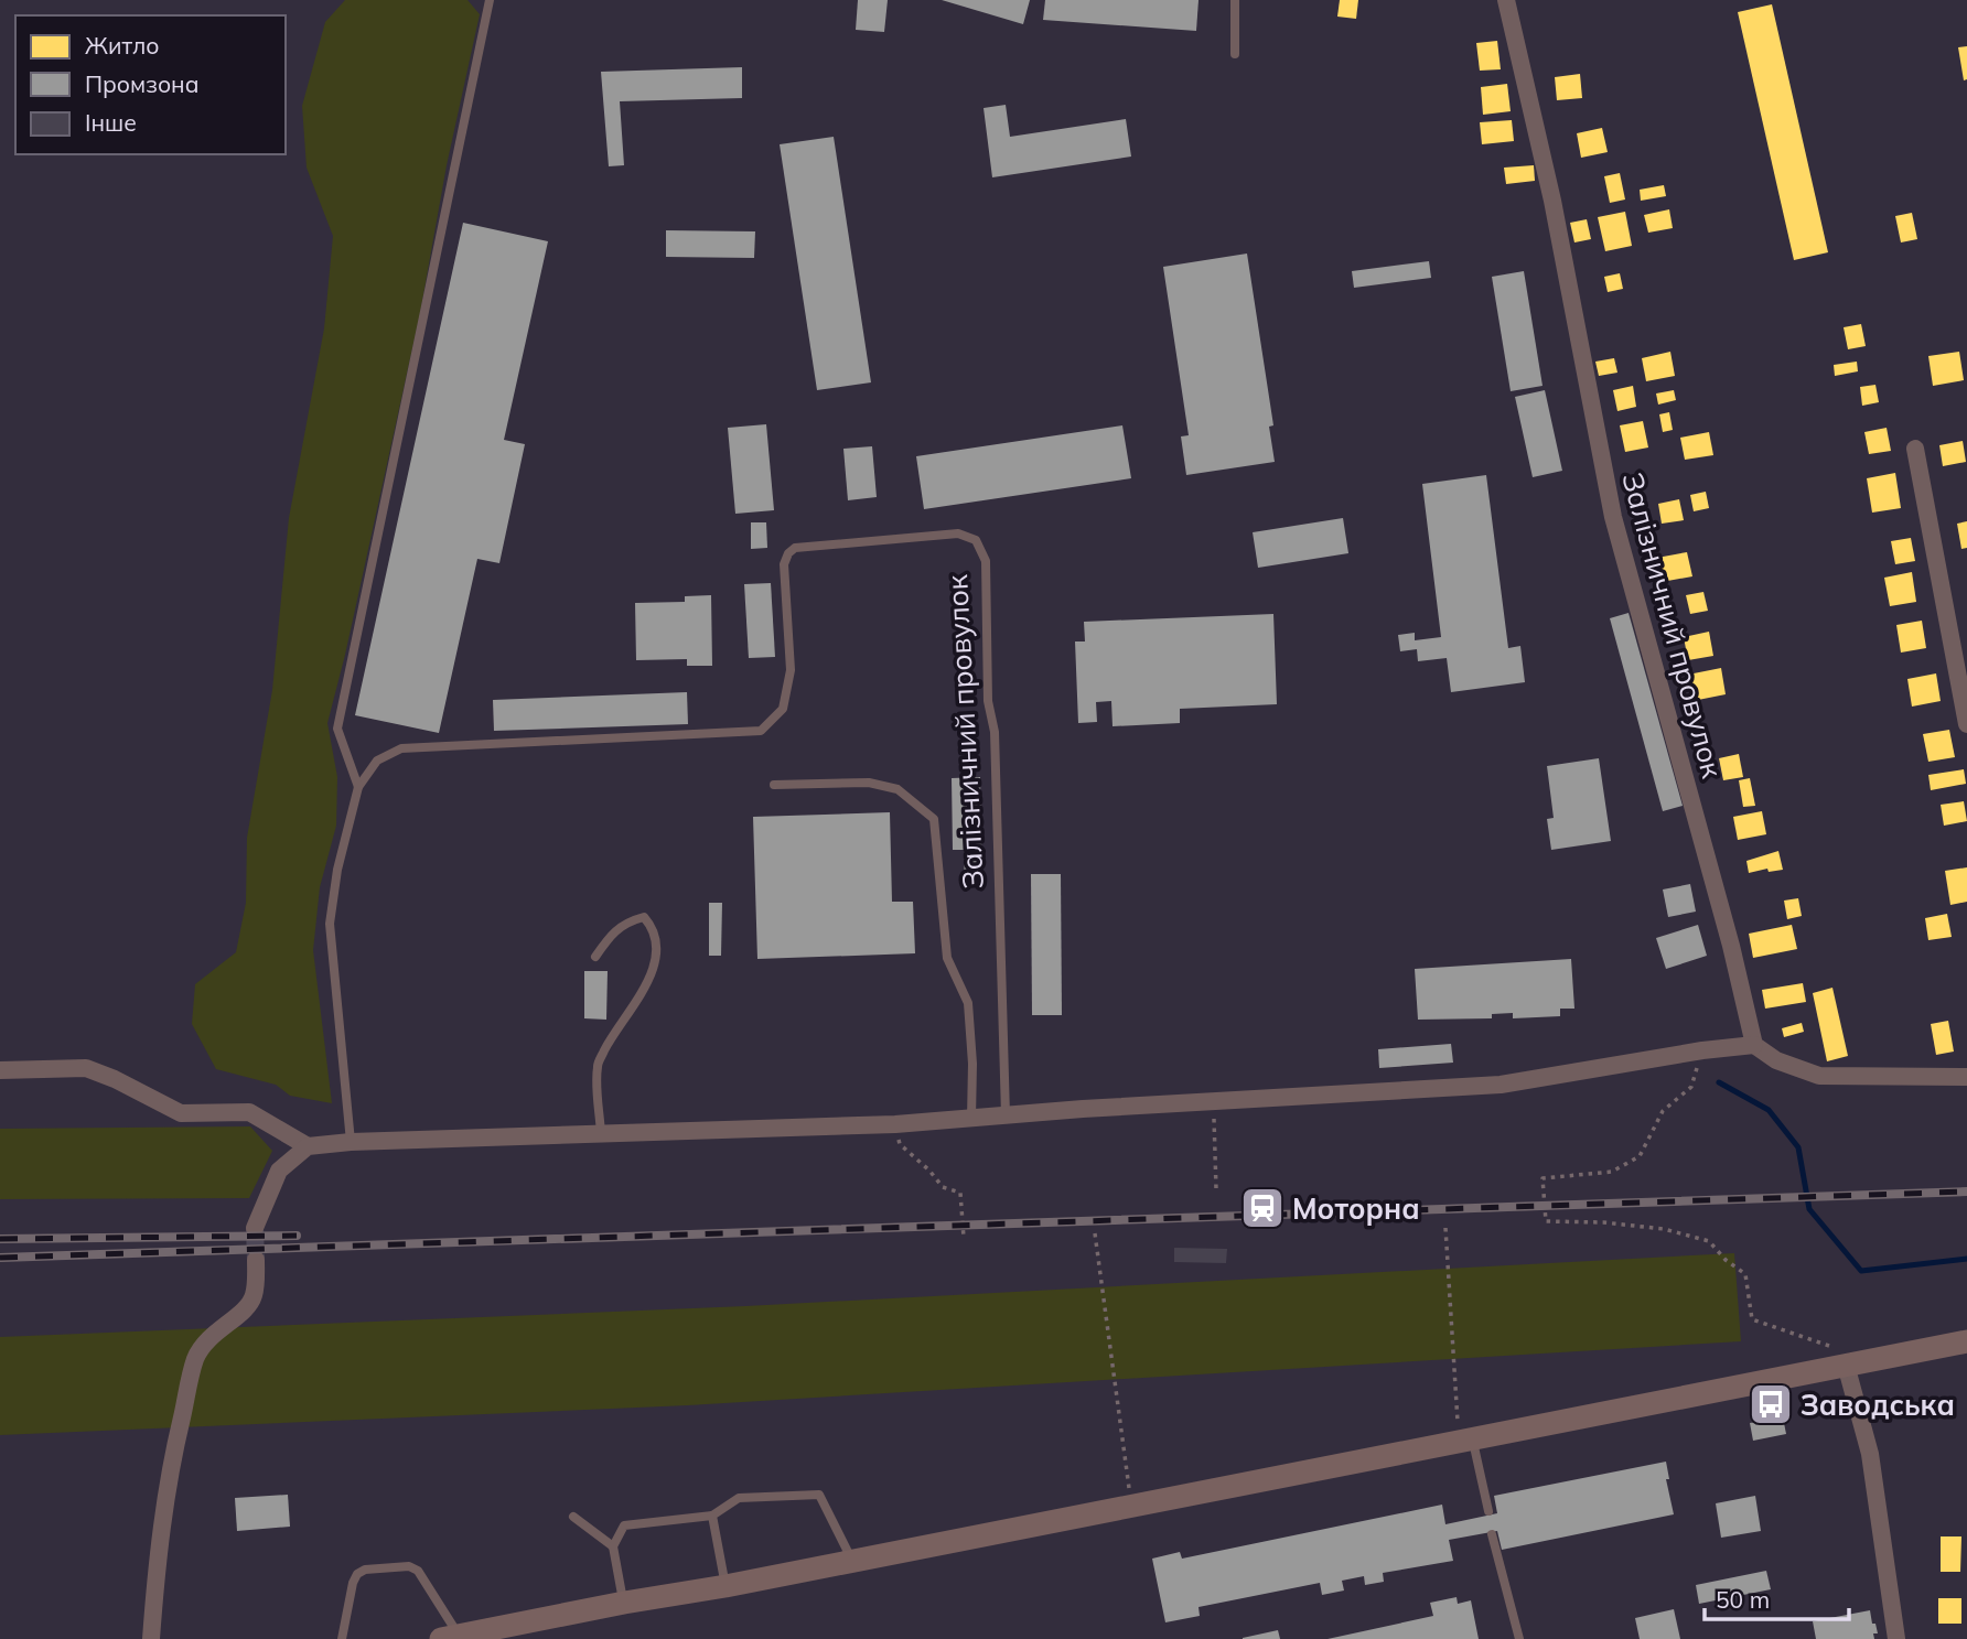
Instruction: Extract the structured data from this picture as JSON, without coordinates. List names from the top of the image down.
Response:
{
  "streets": {
    "street": ["Залізничний провулок"]
  },
  "places": {
    "station": ["Моторна"],
    "bus stop": ["Заводська"]
  },
  "legend": ["Житло", "Промзона", "Інше"],
  "scale_bar": "50 m"
}
